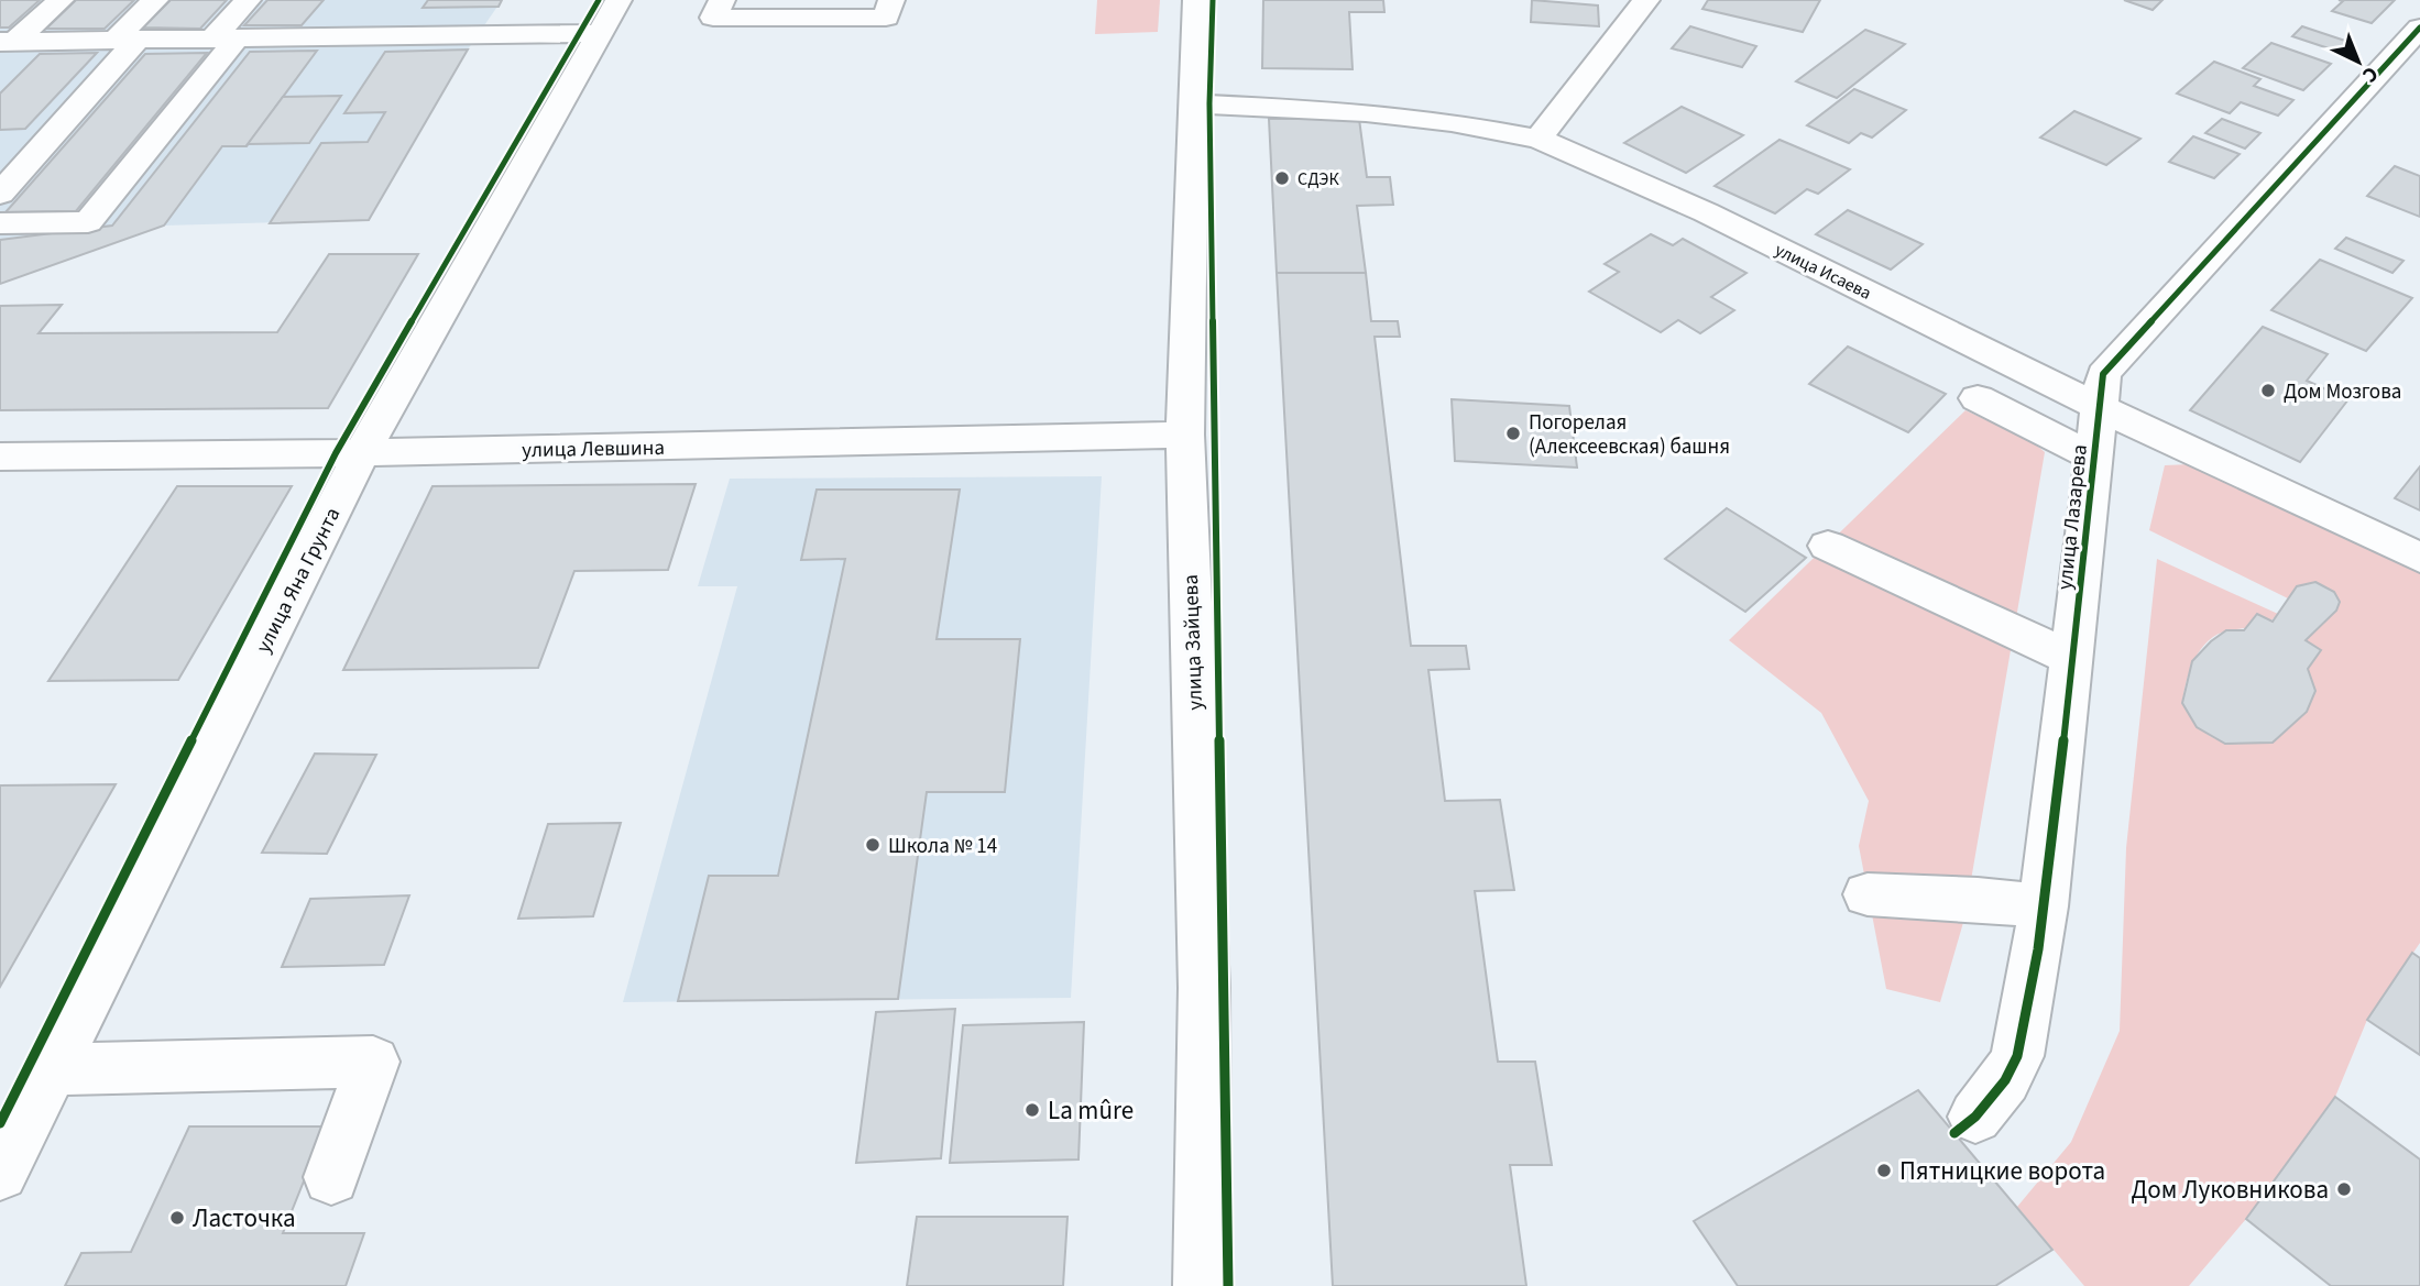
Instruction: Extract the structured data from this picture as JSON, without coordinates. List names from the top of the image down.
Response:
{
  "streets": {
    "street": [
      "улица Исаева",
      "улица Левшина",
      "улица Лазарева",
      "улица Яна Грунта",
      "улица Зайцева"
    ]
  },
  "crossings": [
    ["улица Исаева", "улица Лазарева"],
    ["улица Исаева", "улица Зайцева"],
    ["улица Левшина", "улица Яна Грунта"],
    ["улица Левшина", "улица Зайцева"]
  ],
  "places": [
    "СДЭК",
    "Дом Мозгова",
    "Погорелая (Алексеевская) башня",
    "Школа № 14",
    "La mûre",
    "Пятницкие ворота",
    "Дом Луковникова",
    "Ласточка"
  ],
  "north": "bottom right"
}
